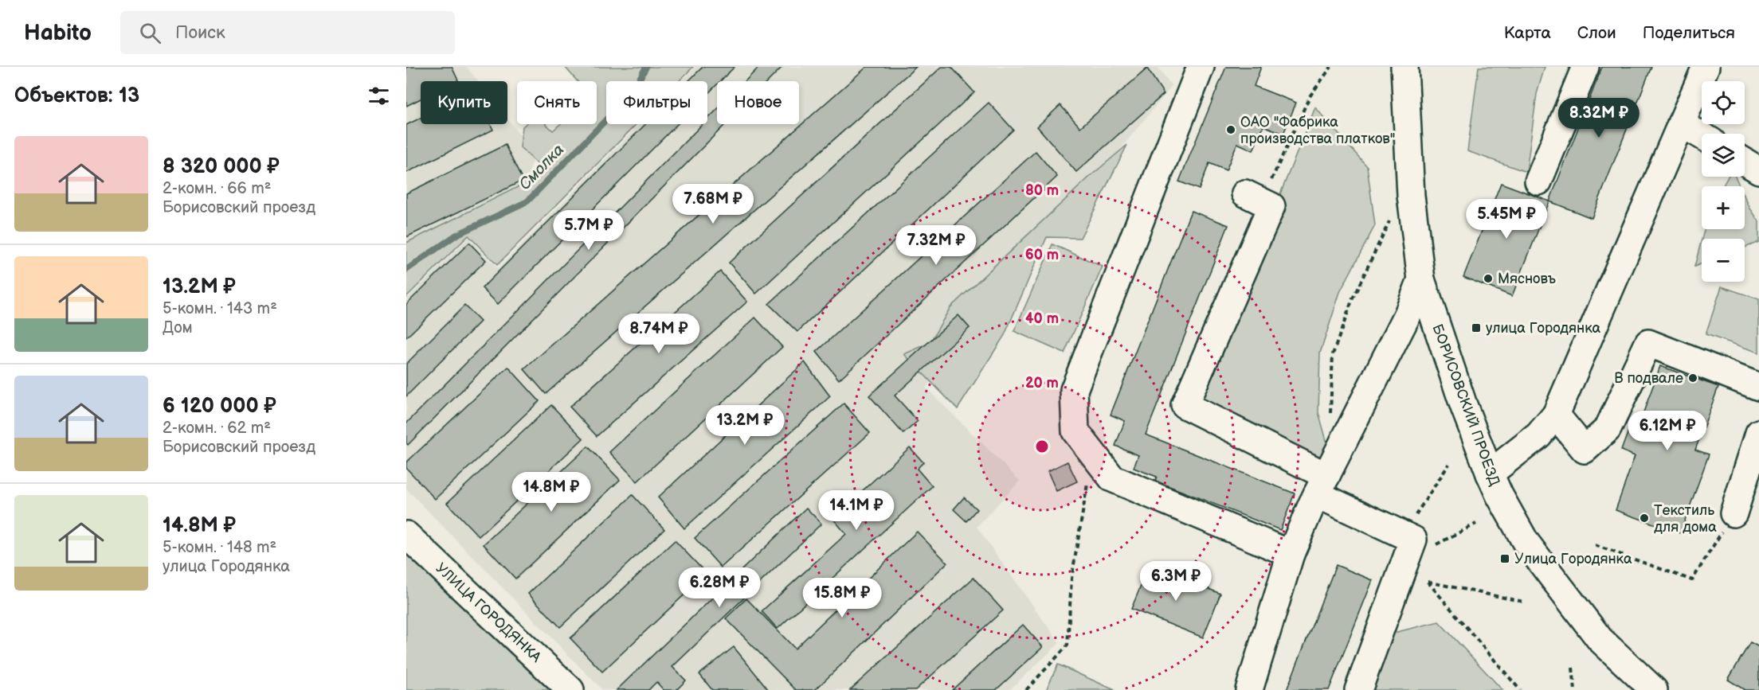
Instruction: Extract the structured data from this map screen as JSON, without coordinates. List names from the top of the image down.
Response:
{
  "streets": {
    "street": ["БОРИСОВСКИЙ ПРОЕЗД", "УЛИЦА ГОРОДЯНКА"]
  },
  "water": ["Смолка"],
  "places": {
    "other": [
      "ОАО \"Фабрика производства платков\"",
      "Мясновъ",
      "В подвале",
      "Текстиль для дома"
    ],
    "transit": ["улица Городянка", "Улица Городянка"]
  },
  "page": {
    "header": "Habito",
    "search": "Поиск",
    "nav": ["Карта", "Слои", "Поделиться"],
    "heading": "Объектов: 13",
    "map_buttons": ["+", "−"],
    "chip": [
      "Купить",
      "Снять",
      "Фильтры",
      "Новое"
    ],
    "price": [
      "8.32M ₽",
      "7.68M ₽",
      "5.45M ₽",
      "5.7M ₽",
      "7.32M ₽",
      "8.74M ₽",
      "13.2M ₽",
      "6.12M ₽",
      "14.8M ₽",
      "14.1M ₽",
      "6.3M ₽",
      "6.28M ₽",
      "15.8M ₽"
    ],
    "list": [
      {
        "name": "8 320 000 ₽",
        "note": "2-комн. · 66 m² · Борисовский проезд"
      },
      {
        "name": "13.2M ₽",
        "note": "5-комн. · 143 m² · Дом"
      },
      {
        "name": "6 120 000 ₽",
        "note": "2-комн. · 62 m² · Борисовский проезд"
      },
      {
        "name": "14.8M ₽",
        "note": "5-комн. · 148 m² · улица Городянка"
      }
    ]
  },
  "rings": [
    "80 m",
    "60 m",
    "40 m",
    "20 m"
  ]
}
